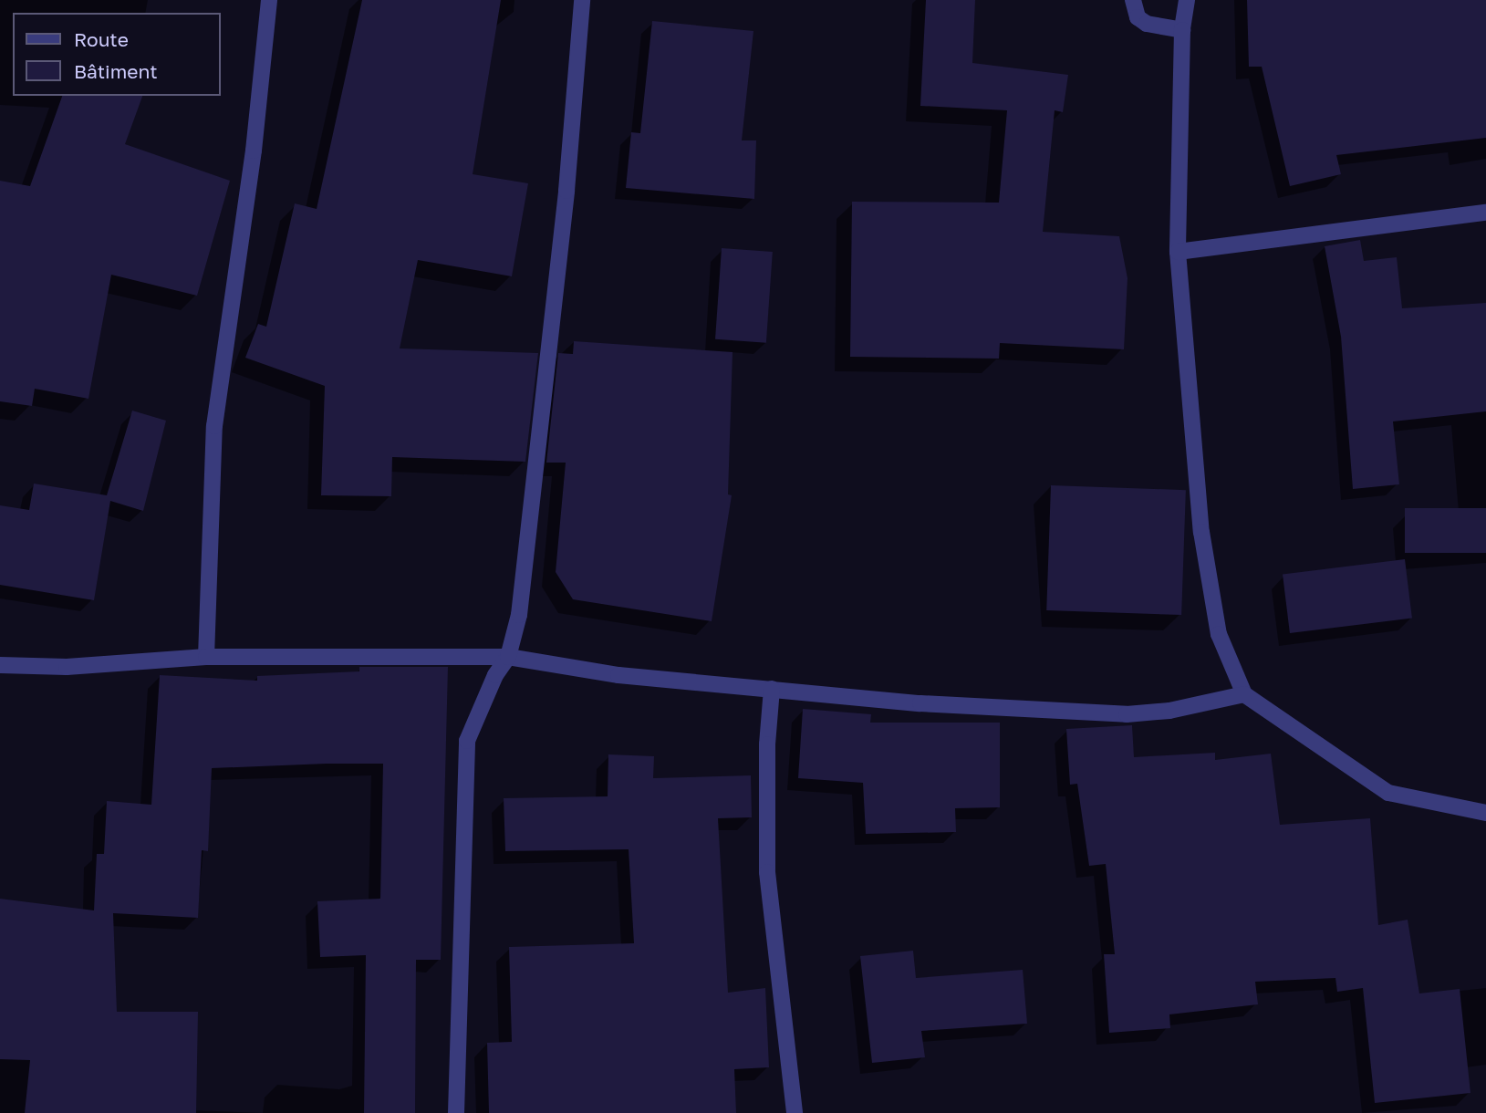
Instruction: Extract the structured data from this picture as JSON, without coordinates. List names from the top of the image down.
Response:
{
  "legend": ["Route", "Bâtiment"]
}
